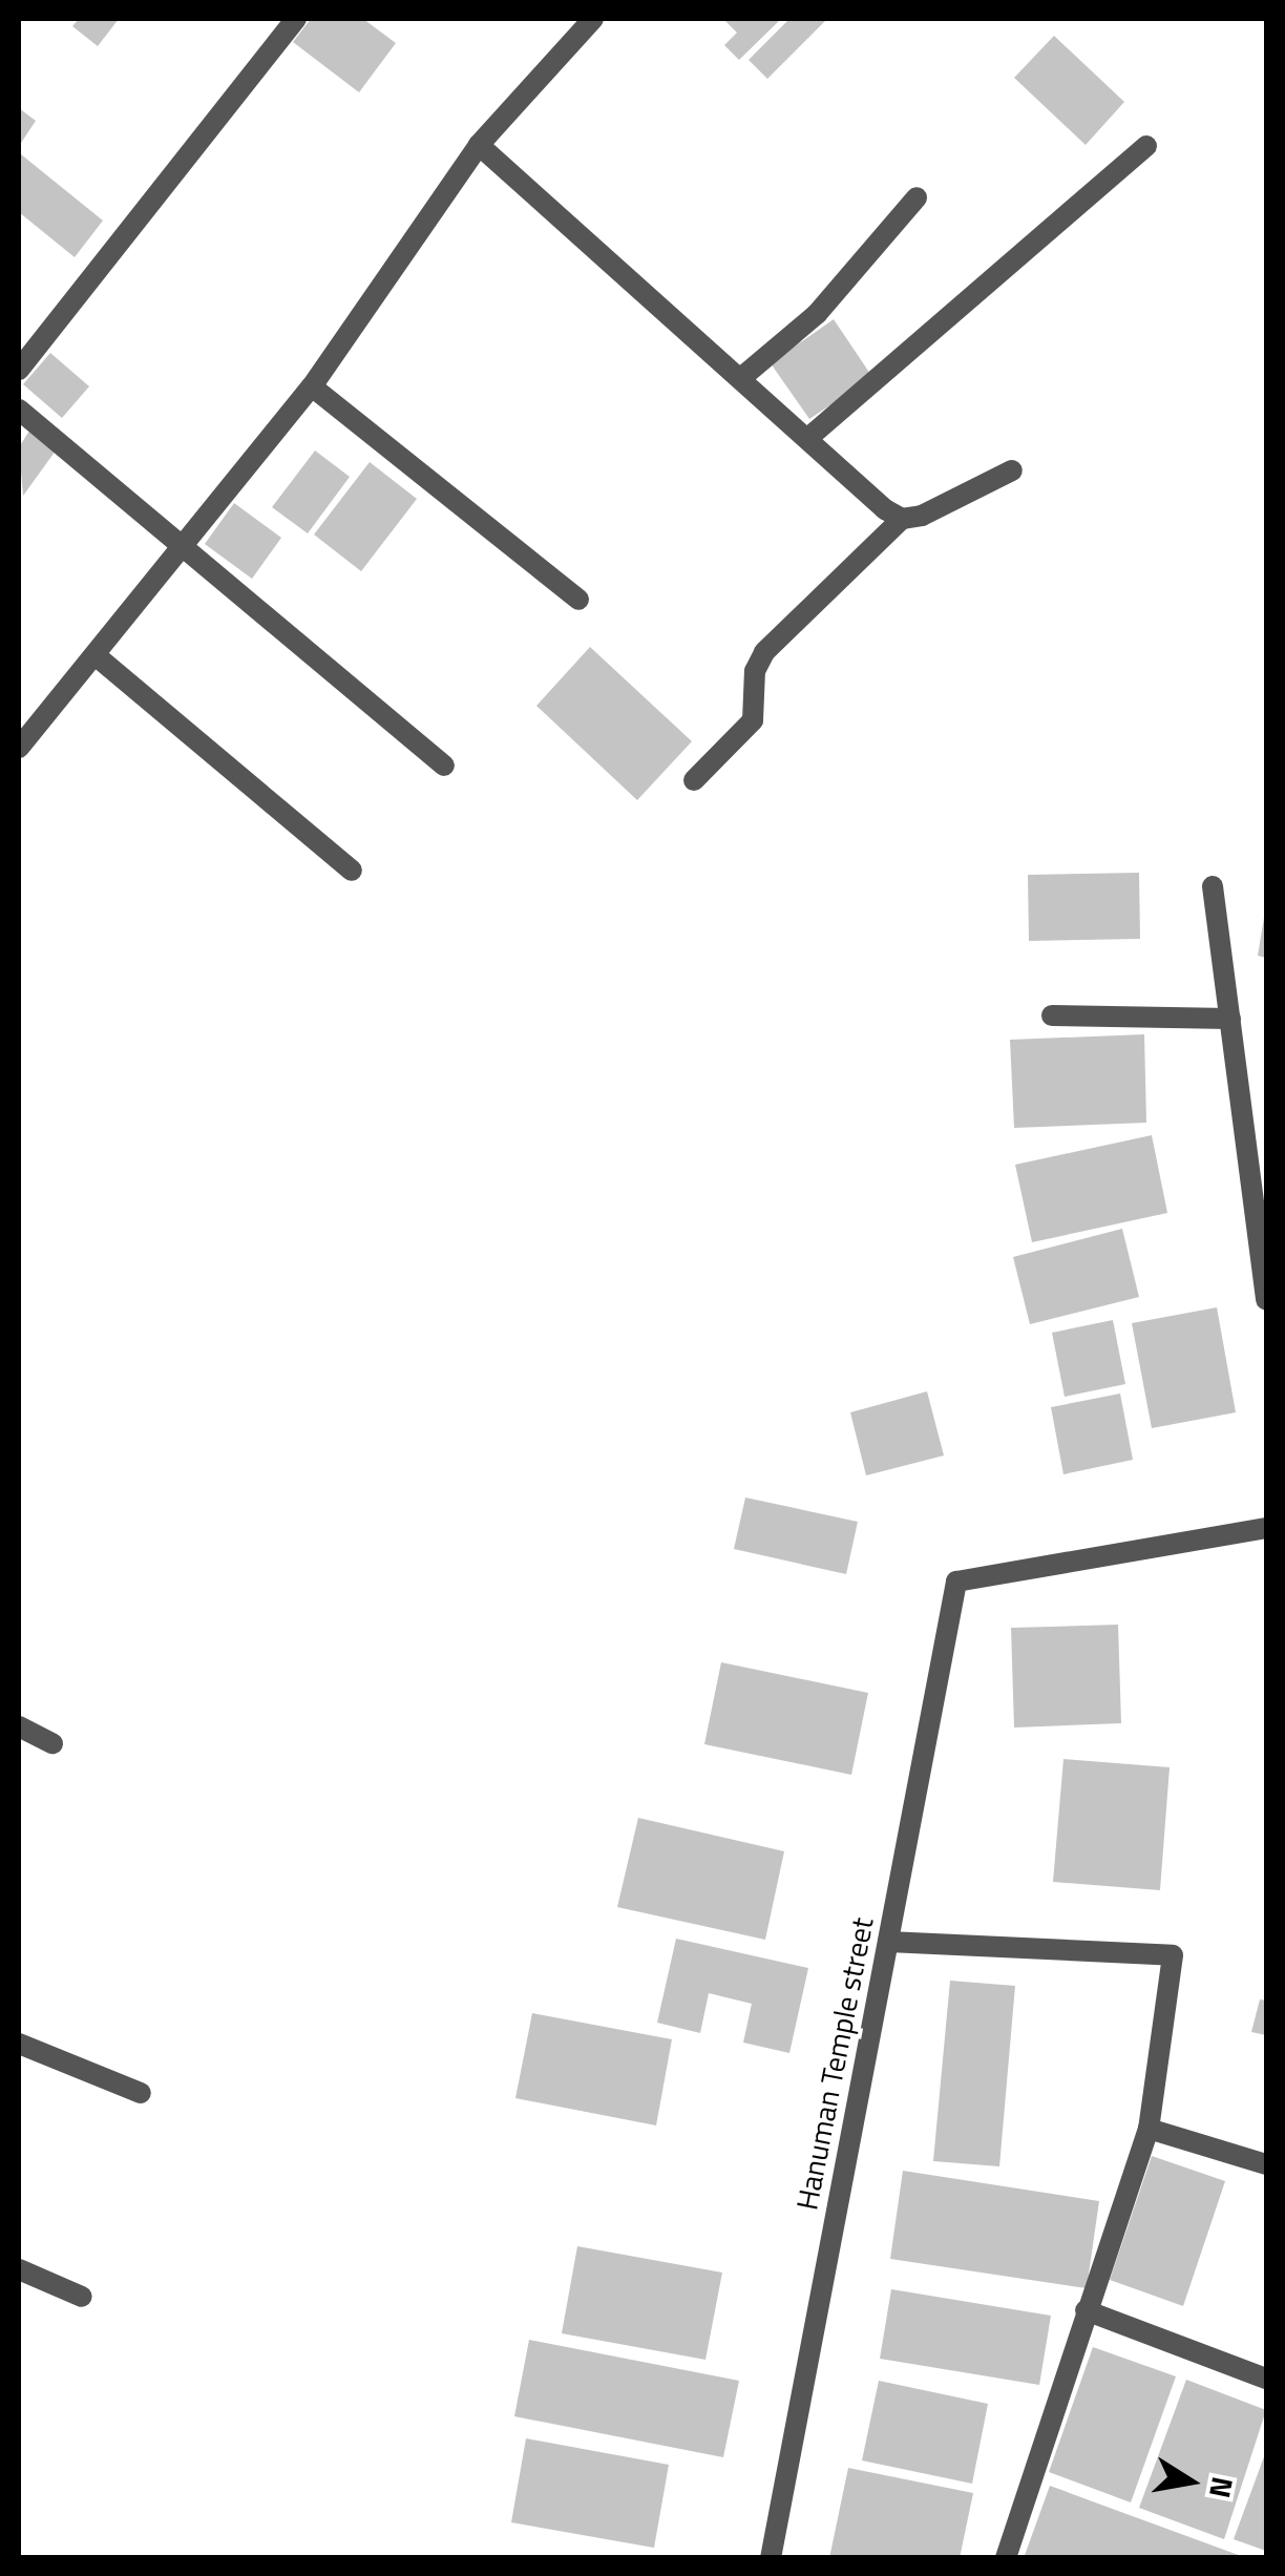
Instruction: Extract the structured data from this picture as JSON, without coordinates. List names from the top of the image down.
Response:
{
  "streets": {
    "street": ["Hanuman Temple street"]
  },
  "north": "right"
}
